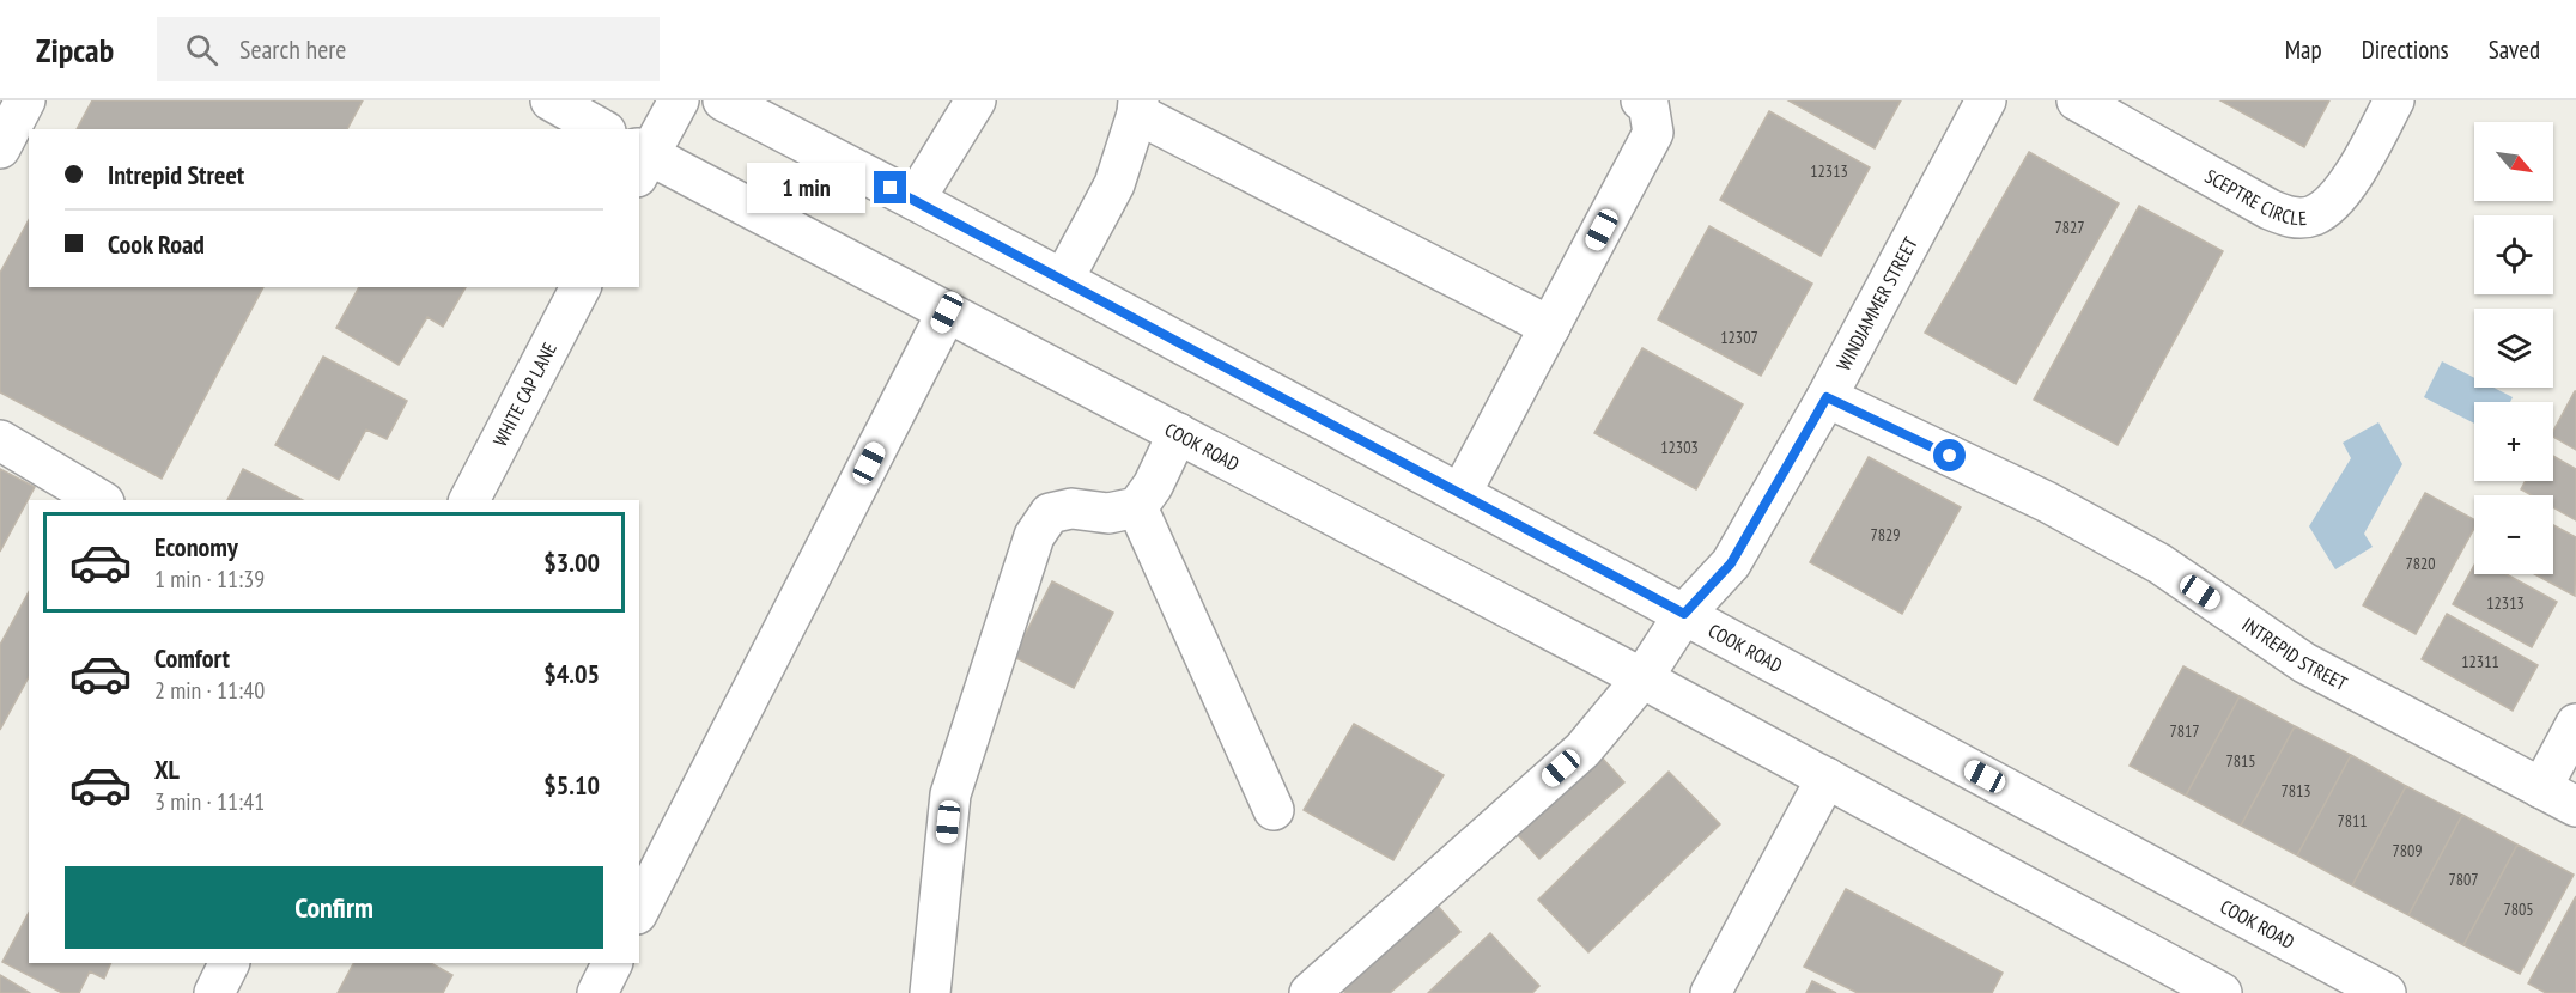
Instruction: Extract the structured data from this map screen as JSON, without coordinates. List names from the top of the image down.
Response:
{
  "streets": {
    "street": [
      "SCEPTRE CIRCLE",
      "WINDJAMMER STREET",
      "WHITE CAP LANE",
      "COOK ROAD",
      "INTREPID STREET"
    ]
  },
  "crossings": [
    ["WINDJAMMER STREET", "COOK ROAD"],
    ["WINDJAMMER STREET", "INTREPID STREET"]
  ],
  "house_numbers": [
    "12313",
    "7827",
    "12307",
    "12303",
    "7829",
    "7820",
    "12313",
    "12311",
    "7817",
    "7815",
    "7813",
    "7811",
    "7809",
    "7807",
    "7805"
  ],
  "north": "bottom right",
  "page": {
    "header": "Zipcab",
    "search": "Search here",
    "nav": ["Map", "Directions", "Saved"],
    "map_buttons": ["+", "−"],
    "banner": ["Intrepid Street", "Cook Road"],
    "bubble": "1 min",
    "list": [
      {
        "name": "Economy",
        "note": "1 min · 11:39",
        "value": "$3.00"
      },
      {
        "name": "Comfort",
        "note": "2 min · 11:40",
        "value": "$4.05"
      },
      {
        "name": "XL",
        "note": "3 min · 11:41",
        "value": "$5.10"
      }
    ],
    "buttons": "Confirm"
  }
}
